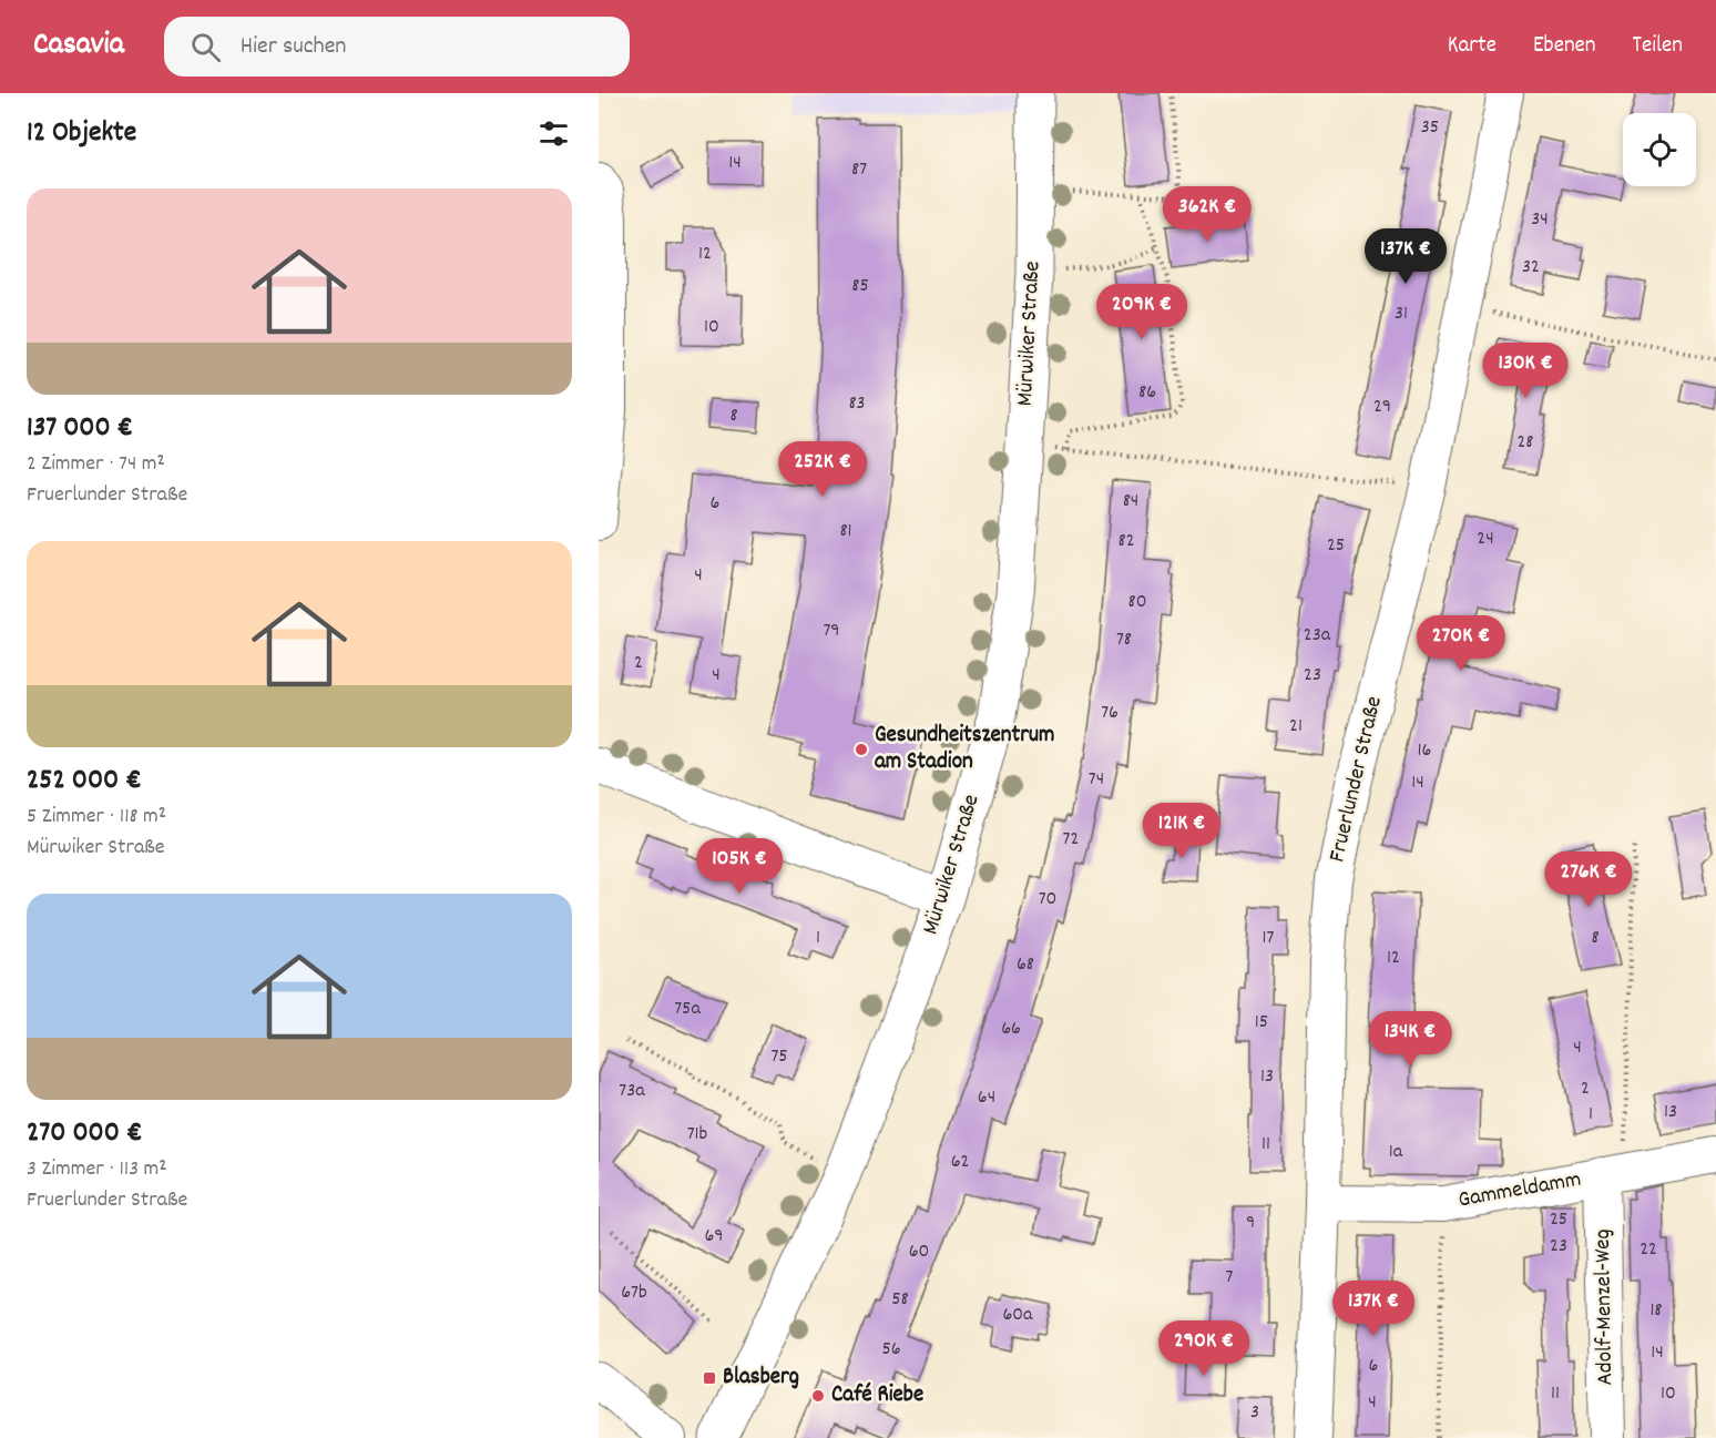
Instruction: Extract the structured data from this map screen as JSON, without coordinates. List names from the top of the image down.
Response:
{
  "streets": {
    "main road": ["Mürwiker Straße"],
    "street": ["Fruerlunder Straße", "Gammeldamm", "Adolf-Menzel-Weg"]
  },
  "crossings": [
    ["Fruerlunder Straße", "Gammeldamm"],
    ["Gammeldamm", "Adolf-Menzel-Weg"]
  ],
  "places": {
    "other": ["Gesundheitszentrum am Stadion", "Café Riebe"],
    "transit": ["Blasberg"]
  },
  "house_numbers": [
    "35",
    "14",
    "87",
    "34",
    "12",
    "32",
    "85",
    "31",
    "10",
    "86",
    "83",
    "29",
    "8",
    "28",
    "84",
    "6",
    "81",
    "24",
    "82",
    "25",
    "4",
    "80",
    "79",
    "23a",
    "78",
    "2",
    "4",
    "23",
    "76",
    "21",
    "16",
    "74",
    "14",
    "72",
    "70",
    "1",
    "17",
    "8",
    "12",
    "68",
    "75a",
    "15",
    "66",
    "4",
    "75",
    "13",
    "2",
    "73a",
    "64",
    "13",
    "1",
    "71b",
    "11",
    "1a",
    "62",
    "25",
    "9",
    "69",
    "23",
    "22",
    "60",
    "7",
    "67b",
    "58",
    "18",
    "60a",
    "56",
    "14",
    "6",
    "11",
    "10",
    "4",
    "3"
  ],
  "page": {
    "header": "Casavia",
    "search": "Hier suchen",
    "nav": ["Karte", "Ebenen", "Teilen"],
    "heading": "12 Objekte",
    "list": [
      {
        "name": "137 000 €",
        "note": "2 Zimmer · 74 m² · Fruerlunder Straße"
      },
      {
        "name": "252 000 €",
        "note": "5 Zimmer · 118 m² · Mürwiker Straße"
      },
      {
        "name": "270 000 €",
        "note": "3 Zimmer · 113 m² · Fruerlunder Straße"
      }
    ],
    "price": [
      "362K €",
      "137K €",
      "209K €",
      "130K €",
      "252K €",
      "270K €",
      "121K €",
      "105K €",
      "276K €",
      "134K €",
      "137K €",
      "290K €"
    ]
  }
}
